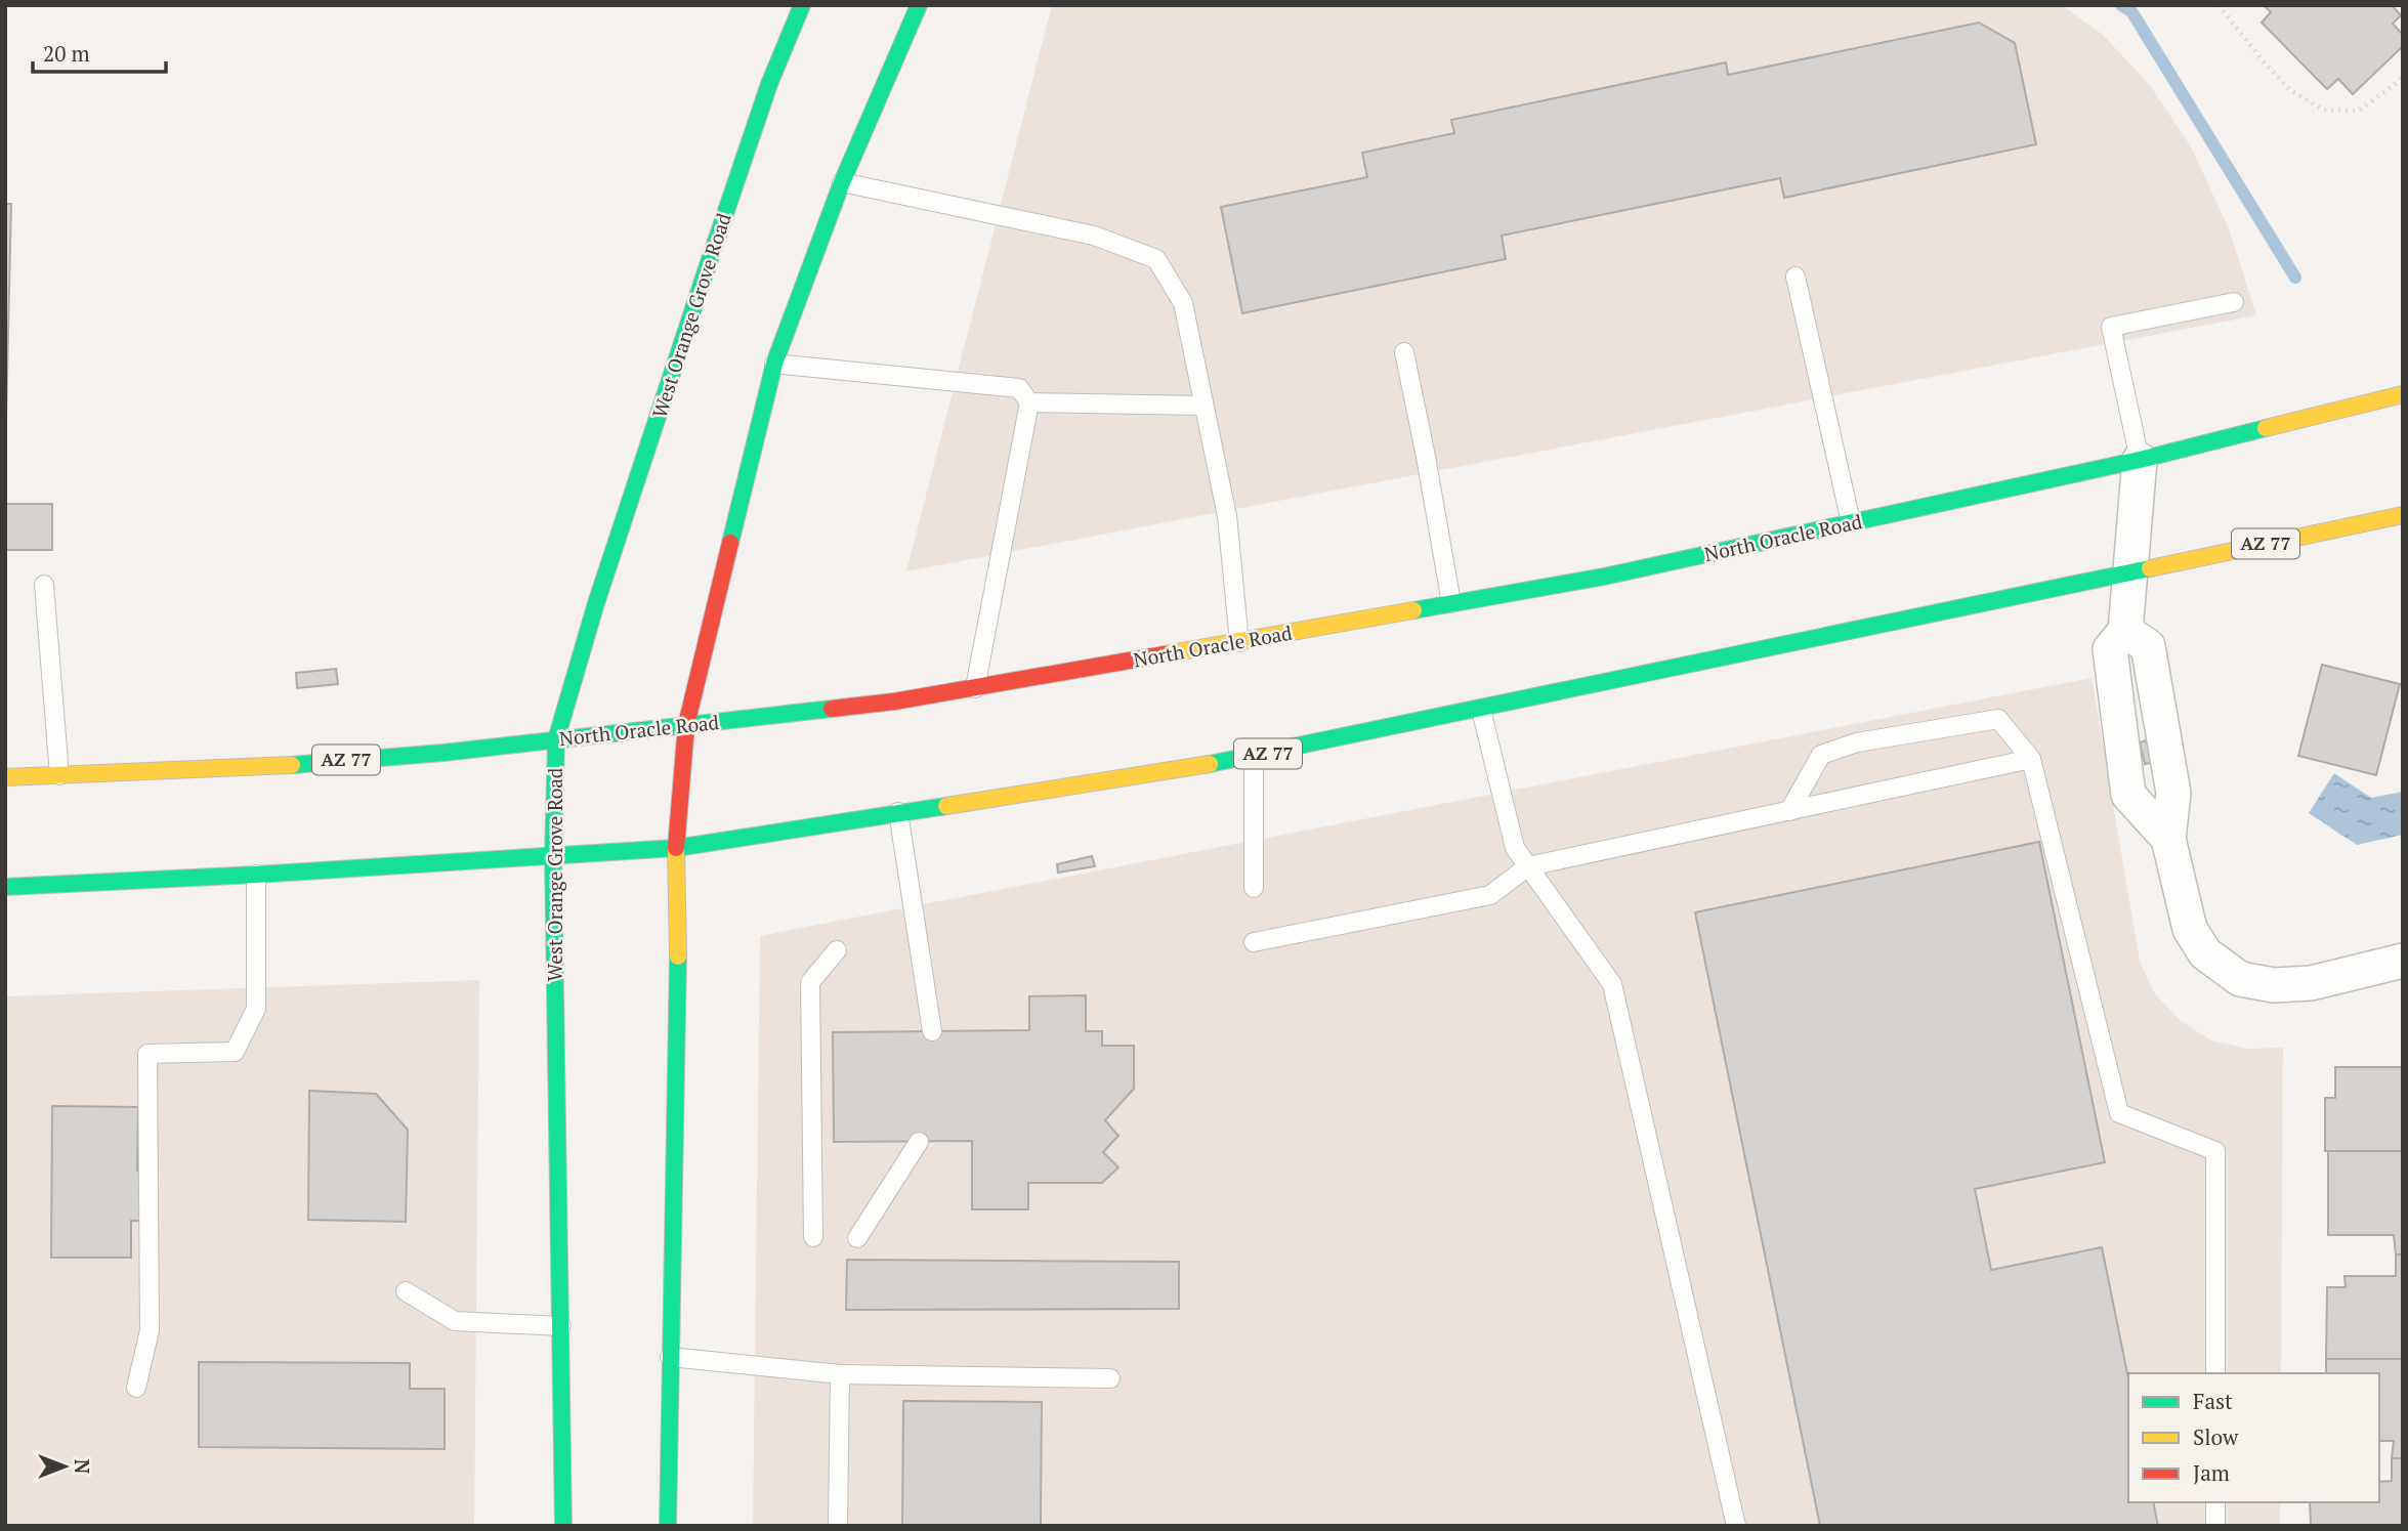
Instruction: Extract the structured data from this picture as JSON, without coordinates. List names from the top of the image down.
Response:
{
  "streets": {
    "main road": ["West Orange Grove Road", "North Oracle Road", "AZ 77"]
  },
  "crossings": [
    ["West Orange Grove Road", "North Oracle Road"],
    ["West Orange Grove Road", "AZ 77"]
  ],
  "legend": ["Fast", "Slow", "Jam"],
  "scale_bar": "20 m",
  "north": "right"
}
